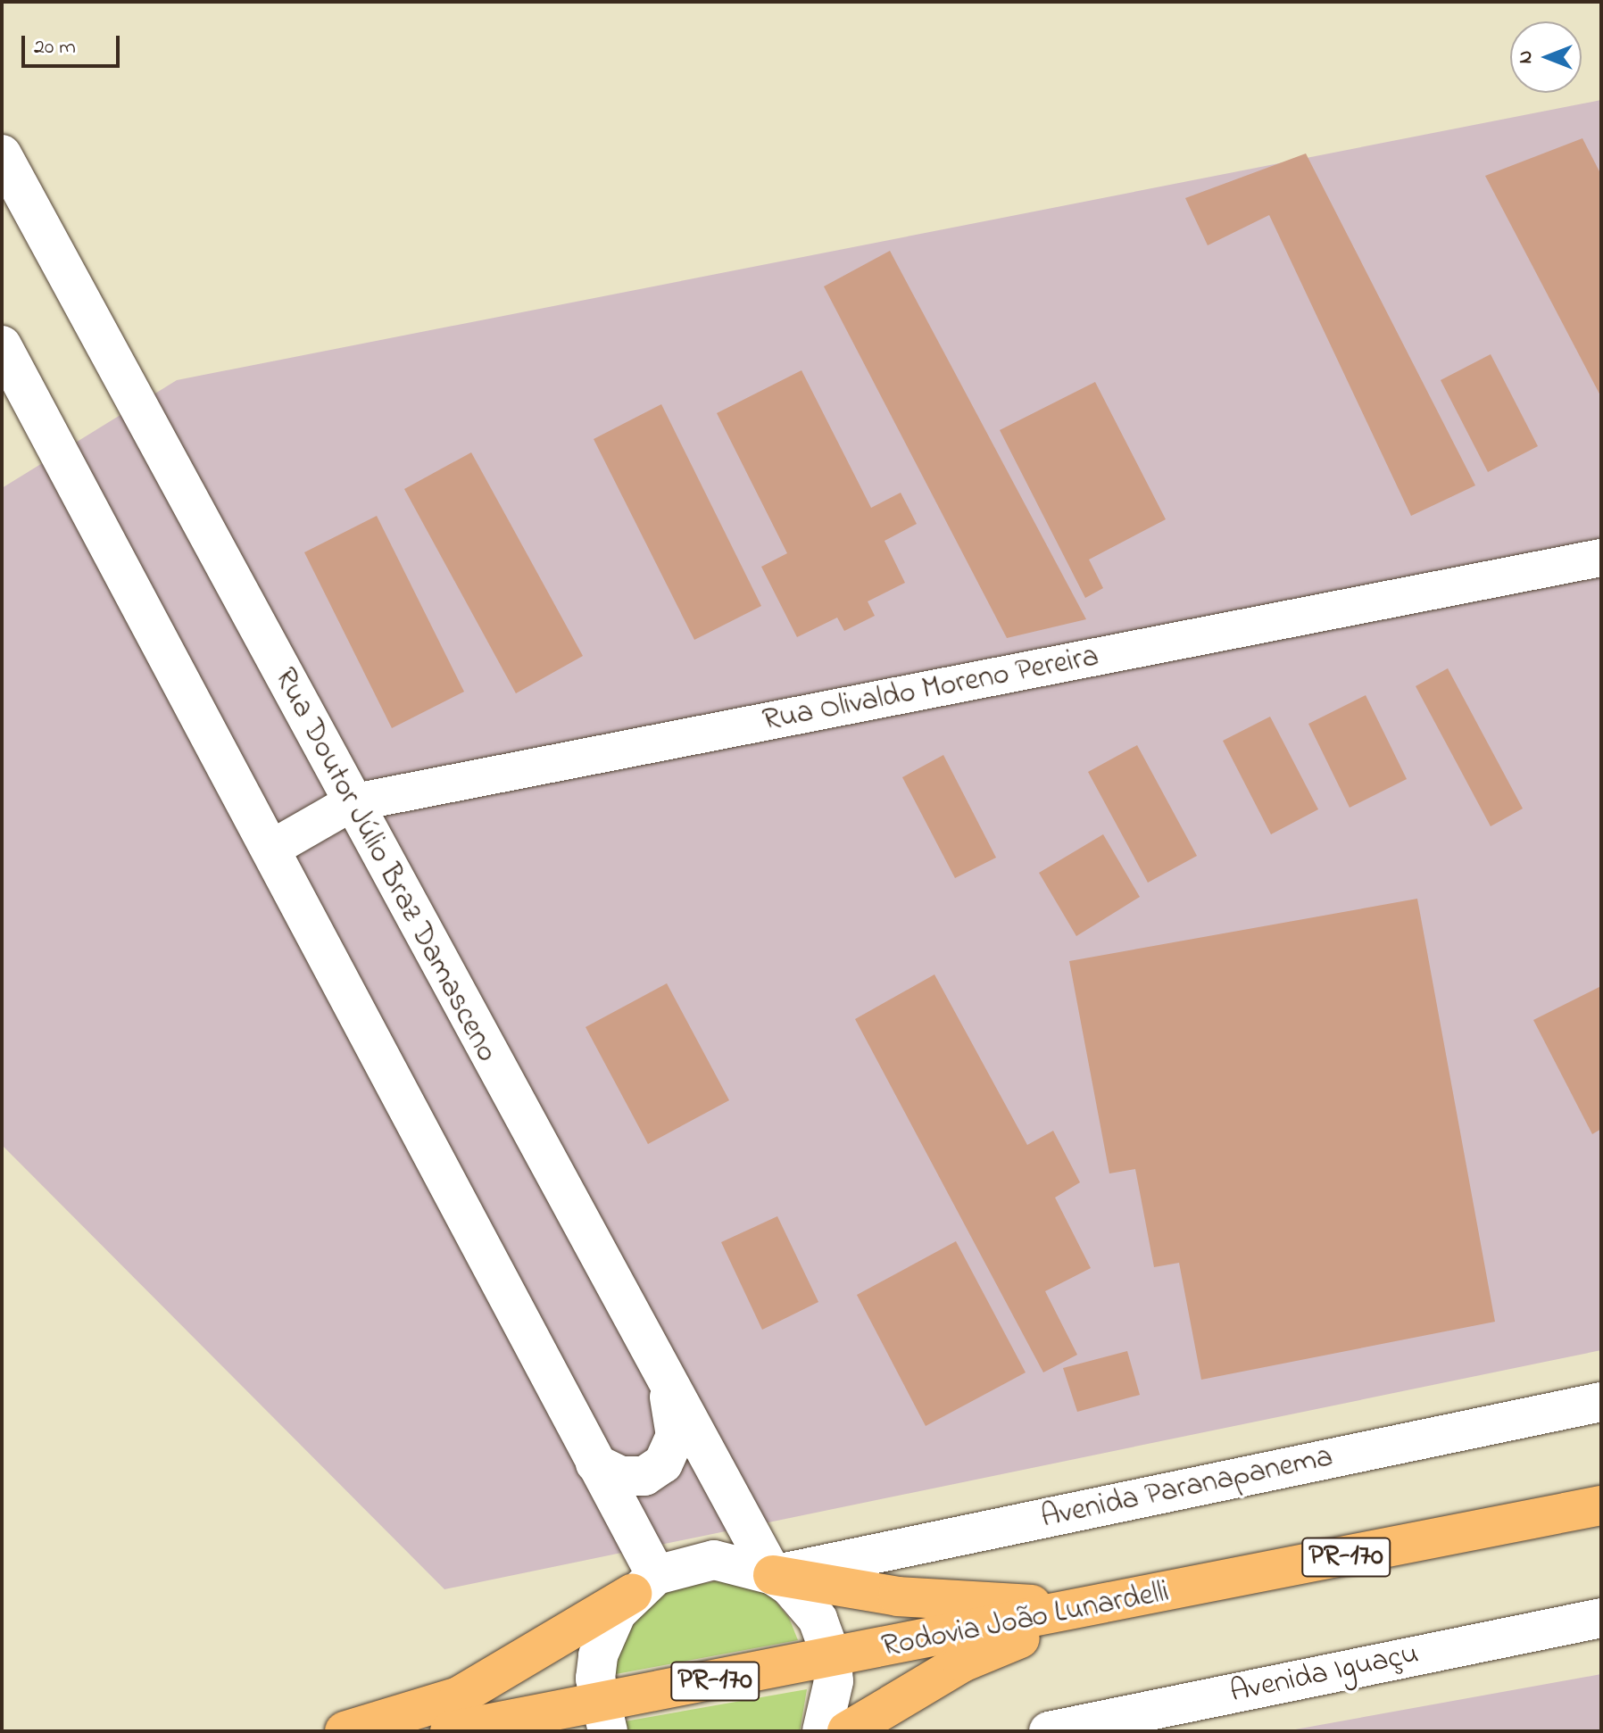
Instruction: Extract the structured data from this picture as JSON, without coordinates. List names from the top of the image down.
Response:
{
  "streets": {
    "highway": ["PR-170", "Rodovia João Lunardelli"],
    "street": [
      "Rua Olivaldo Moreno Pereira",
      "Rua Doutor Júlio Braz Damasceno",
      "Avenida Paranapanema",
      "Avenida Iguaçu"
    ]
  },
  "crossings": [
    ["Rua Olivaldo Moreno Pereira", "Rua Doutor Júlio Braz Damasceno"],
    ["Rua Doutor Júlio Braz Damasceno", "Avenida Paranapanema"]
  ],
  "scale_bar": "20 m",
  "north": "left"
}
